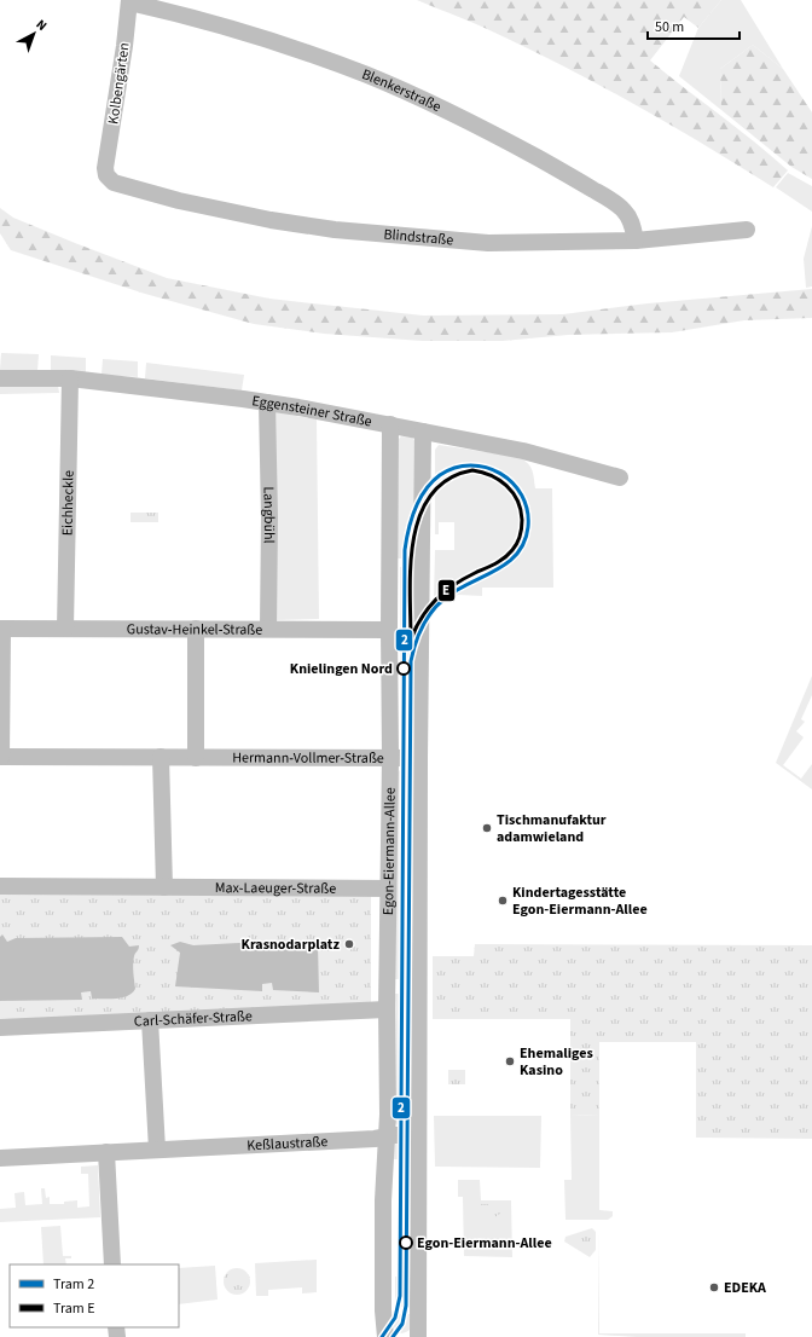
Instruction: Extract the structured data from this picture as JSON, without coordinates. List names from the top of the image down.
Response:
{
  "streets": {
    "street": [
      "Kolbengärten",
      "Blenkerstraße",
      "Blindstraße",
      "Eggensteiner Straße",
      "Eichheckle",
      "Langbühl",
      "Gustav-Heinkel-Straße",
      "Hermann-Vollmer-Straße",
      "Egon-Eiermann-Allee",
      "Max-Laeuger-Straße",
      "Carl-Schäfer-Straße",
      "Keßlaustraße"
    ]
  },
  "crossings": [
    ["Kolbengärten", "Blenkerstraße"],
    ["Kolbengärten", "Blindstraße"],
    ["Blenkerstraße", "Blindstraße"],
    ["Eggensteiner Straße", "Eichheckle"],
    ["Eggensteiner Straße", "Langbühl"],
    ["Eggensteiner Straße", "Egon-Eiermann-Allee"],
    ["Eichheckle", "Gustav-Heinkel-Straße"],
    ["Langbühl", "Gustav-Heinkel-Straße"],
    ["Gustav-Heinkel-Straße", "Hermann-Vollmer-Straße"],
    ["Gustav-Heinkel-Straße", "Egon-Eiermann-Allee"],
    ["Hermann-Vollmer-Straße", "Egon-Eiermann-Allee"],
    ["Egon-Eiermann-Allee", "Max-Laeuger-Straße"],
    ["Egon-Eiermann-Allee", "Carl-Schäfer-Straße"],
    ["Egon-Eiermann-Allee", "Keßlaustraße"]
  ],
  "places": [
    "Knielingen Nord",
    "Tischmanufaktur adamwieland",
    "Kindertagesstätte Egon-Eiermann-Allee",
    "Krasnodarplatz",
    "Ehemaliges Kasino",
    "Egon-Eiermann-Allee",
    "EDEKA"
  ],
  "lines": ["tram line 2", "tram line E"],
  "legend": ["Tram 2", "Tram E"],
  "scale_bar": "50 m",
  "north": "top right"
}
